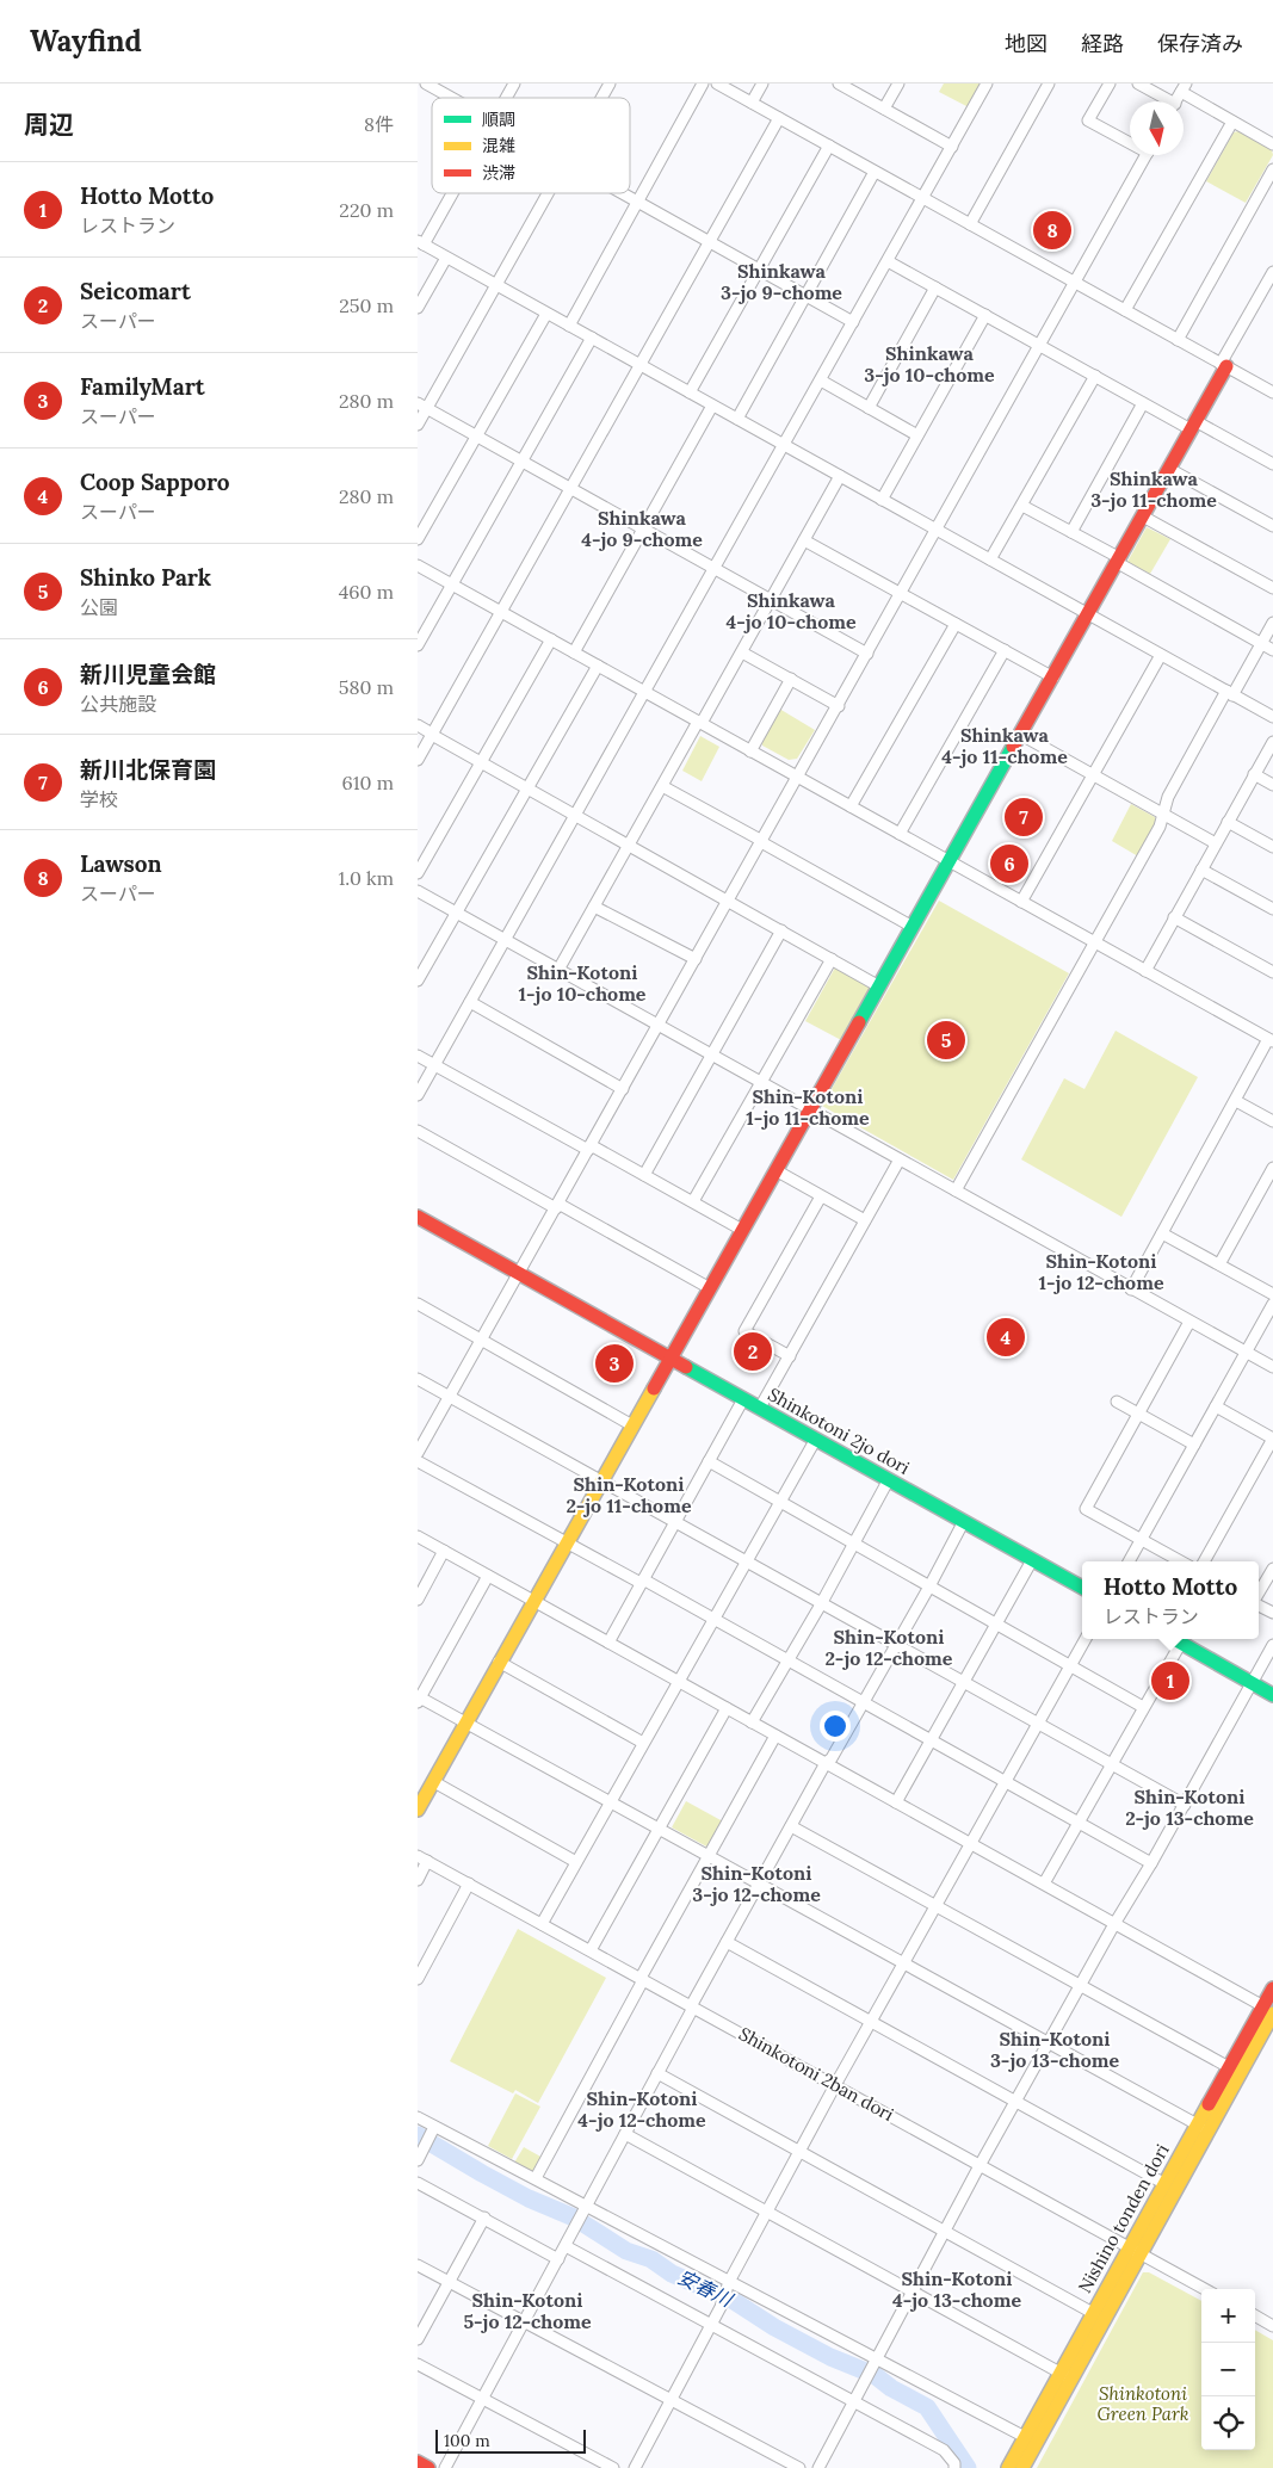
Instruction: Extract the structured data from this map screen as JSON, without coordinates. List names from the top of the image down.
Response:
{
  "streets": {
    "street": ["Shinkotoni 2jo dori", "Shinkotoni 2ban dori", "Nishino tonden dori"]
  },
  "crossings": [
    ["Shinkotoni 2ban dori", "Nishino tonden dori"]
  ],
  "districts": [
    "Shinkawa 3-jo 9-chome",
    "Shinkawa 3-jo 10-chome",
    "Shinkawa 3-jo 11-chome",
    "Shinkawa 4-jo 9-chome",
    "Shinkawa 4-jo 10-chome",
    "Shinkawa 4-jo 11-chome",
    "Shin-Kotoni 1-jo 10-chome",
    "Shin-Kotoni 1-jo 11-chome",
    "Shin-Kotoni 1-jo 12-chome",
    "Shin-Kotoni 2-jo 11-chome",
    "Shin-Kotoni 2-jo 12-chome",
    "Shin-Kotoni 2-jo 13-chome",
    "Shin-Kotoni 3-jo 12-chome",
    "Shin-Kotoni 3-jo 13-chome",
    "Shin-Kotoni 4-jo 12-chome",
    "Shin-Kotoni 4-jo 13-chome",
    "Shin-Kotoni 5-jo 12-chome"
  ],
  "water": ["安春川"],
  "parks": ["Shinkotoni Green Park"],
  "legend": ["順調", "混雑", "渋滞"],
  "scale_bar": "100 m",
  "north": "bottom",
  "page": {
    "header": "Wayfind",
    "nav": ["地図", "経路", "保存済み"],
    "heading": ["周辺", "8件"],
    "list": [
      {
        "mark": "1",
        "name": "Hotto Motto",
        "note": "レストラン",
        "value": "220 m"
      },
      {
        "mark": "2",
        "name": "Seicomart",
        "note": "スーパー",
        "value": "250 m"
      },
      {
        "mark": "3",
        "name": "FamilyMart",
        "note": "スーパー",
        "value": "280 m"
      },
      {
        "mark": "4",
        "name": "Coop Sapporo",
        "note": "スーパー",
        "value": "280 m"
      },
      {
        "mark": "5",
        "name": "Shinko Park",
        "note": "公園",
        "value": "460 m"
      },
      {
        "mark": "6",
        "name": "新川児童会館",
        "note": "公共施設",
        "value": "580 m"
      },
      {
        "mark": "7",
        "name": "新川北保育園",
        "note": "学校",
        "value": "610 m"
      },
      {
        "mark": "8",
        "name": "Lawson",
        "note": "スーパー",
        "value": "1.0 km"
      }
    ],
    "pins": [
      "8",
      "7",
      "6",
      "5",
      "4",
      "2",
      "3",
      "1"
    ],
    "popup": ["Hotto Motto", "レストラン"],
    "map_buttons": ["+", "−"],
    "scale": "100 m"
  }
}
